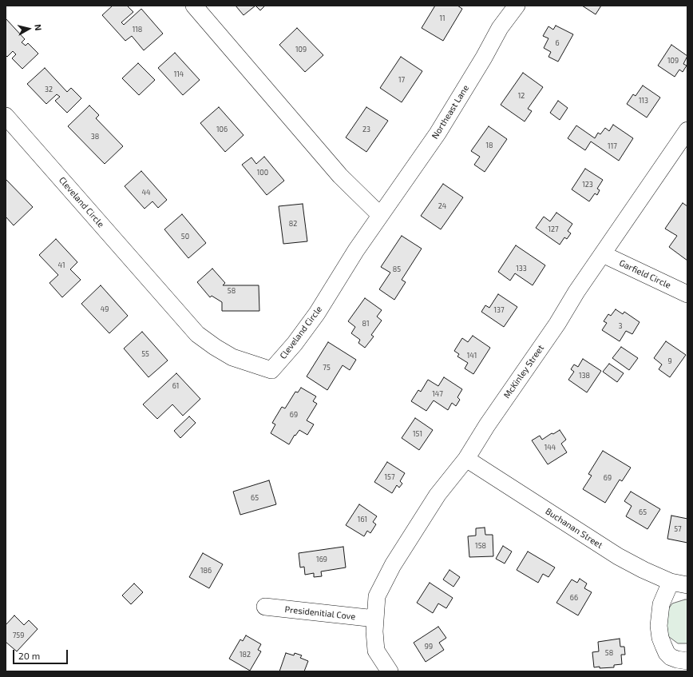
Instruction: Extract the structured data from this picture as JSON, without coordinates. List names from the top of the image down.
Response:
{
  "streets": {
    "street": [
      "Northeast Lane",
      "Cleveland Circle",
      "Garfield Circle",
      "McKinley Street",
      "Buchanan Street",
      "Presidenitial Cove"
    ]
  },
  "crossings": [
    ["Northeast Lane", "Cleveland Circle"],
    ["Garfield Circle", "McKinley Street"],
    ["McKinley Street", "Buchanan Street"],
    ["McKinley Street", "Presidenitial Cove"]
  ],
  "house_numbers": [
    "11",
    "118",
    "6",
    "109",
    "109",
    "114",
    "17",
    "32",
    "12",
    "113",
    "106",
    "23",
    "38",
    "18",
    "117",
    "100",
    "123",
    "44",
    "24",
    "82",
    "127",
    "50",
    "41",
    "133",
    "85",
    "58",
    "49",
    "137",
    "81",
    "3",
    "55",
    "141",
    "9",
    "75",
    "138",
    "61",
    "147",
    "69",
    "151",
    "144",
    "157",
    "69",
    "65",
    "65",
    "161",
    "57",
    "158",
    "169",
    "186",
    "66",
    "759",
    "99",
    "58",
    "182"
  ],
  "scale_bar": "20 m",
  "north": "right"
}
